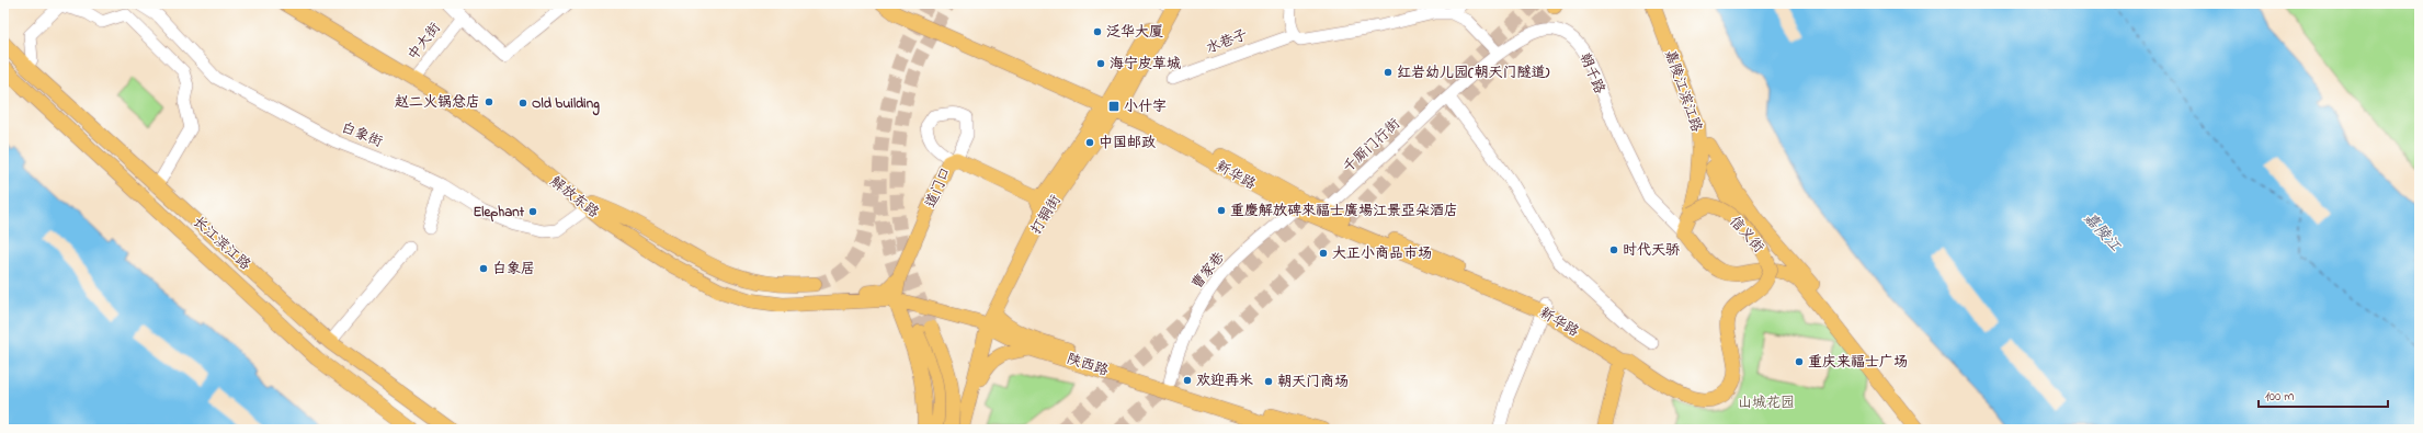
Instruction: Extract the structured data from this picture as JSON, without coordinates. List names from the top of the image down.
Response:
{
  "streets": {
    "main road": [
      "朝千路",
      "嘉陵江滨江路",
      "新华路",
      "道门口",
      "解放东路",
      "打铜街",
      "信义街",
      "长江滨江路",
      "陕西路"
    ],
    "street": [
      "中大街",
      "水巷子",
      "白象街",
      "千厮门行街",
      "曹家巷"
    ]
  },
  "crossings": [
    ["中大街", "解放东路"],
    ["朝千路", "嘉陵江滨江路"],
    ["朝千路", "千厮门行街"],
    ["朝千路", "信义街"],
    ["嘉陵江滨江路", "信义街"],
    ["白象街", "解放东路"],
    ["千厮门行街", "新华路"],
    ["新华路", "打铜街"],
    ["新华路", "信义街"],
    ["新华路", "曹家巷"],
    ["道门口", "解放东路"],
    ["道门口", "打铜街"],
    ["道门口", "陕西路"],
    ["解放东路", "陕西路"],
    ["打铜街", "陕西路"],
    ["曹家巷", "陕西路"]
  ],
  "water": ["嘉陵江"],
  "parks": ["山城花园"],
  "places": {
    "other": [
      "泛华大厦",
      "海宁皮草城",
      "红岩幼儿园(朝天门隧道)",
      "赵二火锅总店",
      "Old building",
      "中国邮政",
      "重慶解放碑來福士廣場江景亞朵酒店",
      "Elephant",
      "时代天骄",
      "大正小商品市场",
      "白象居",
      "重庆来福士广场",
      "欢迎再米",
      "朝天门商场"
    ],
    "transit": ["小什字"]
  },
  "scale_bar": "100 m"
}
